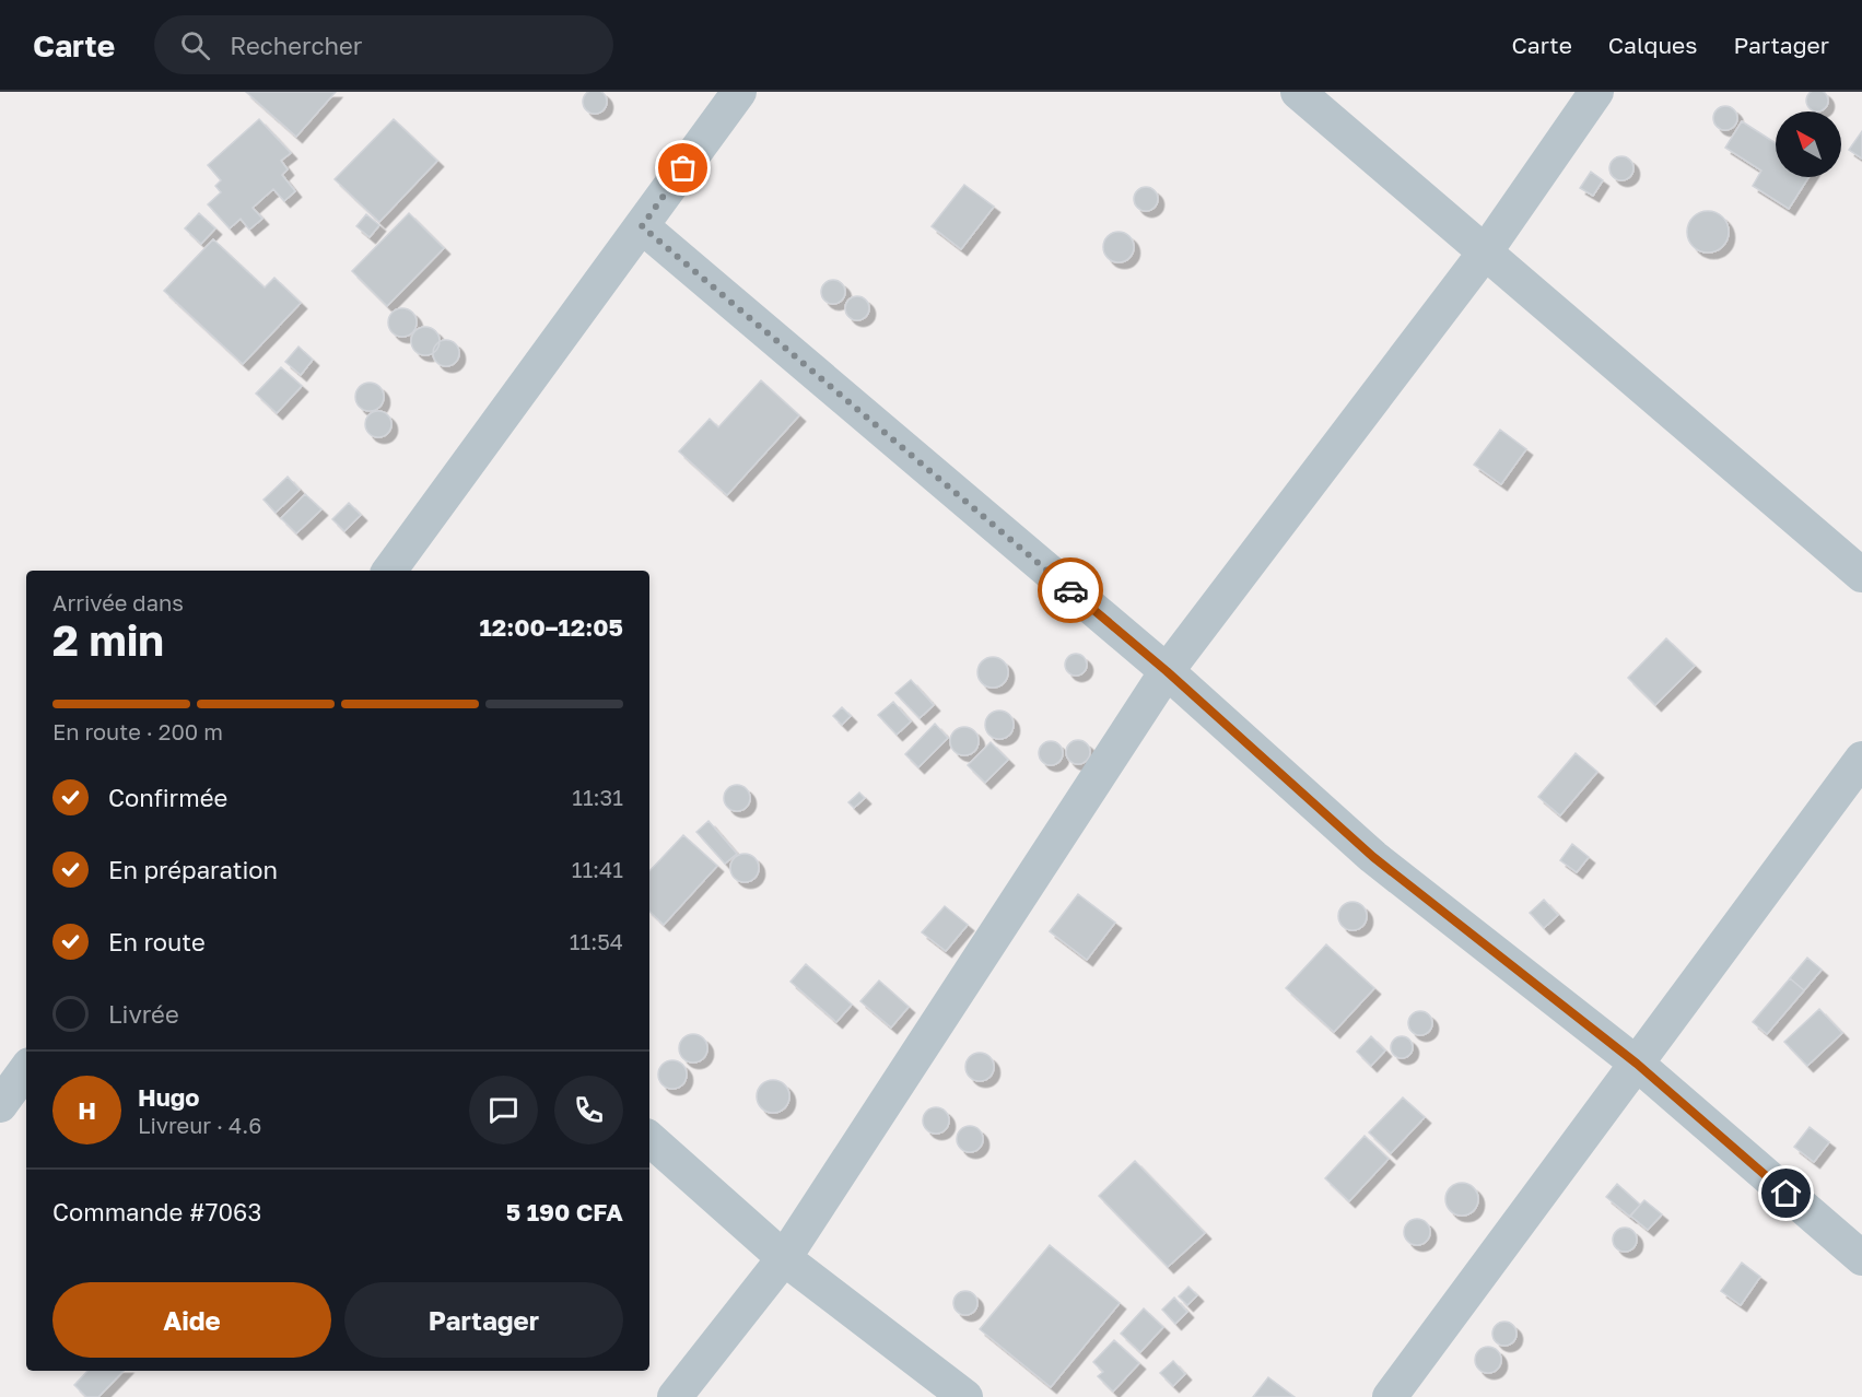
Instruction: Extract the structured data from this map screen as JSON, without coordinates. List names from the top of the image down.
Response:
{
  "north": "top left",
  "page": {
    "header": "Carte",
    "search": "Rechercher",
    "nav": ["Carte", "Calques", "Partager"],
    "heading": ["2 min", "Arrivée dans", "12:00–12:05"],
    "panel": [
      "Hugo",
      "Livreur · 4.6",
      "Commande #7063",
      "5 190 CFA"
    ],
    "bar": "En route · 200 m",
    "list": [
      ["Confirmée", "11:31"],
      ["En préparation", "11:41"],
      ["En route", "11:54"],
      "Livrée"
    ],
    "round": "H",
    "buttons": ["Aide", "Partager"]
  }
}
